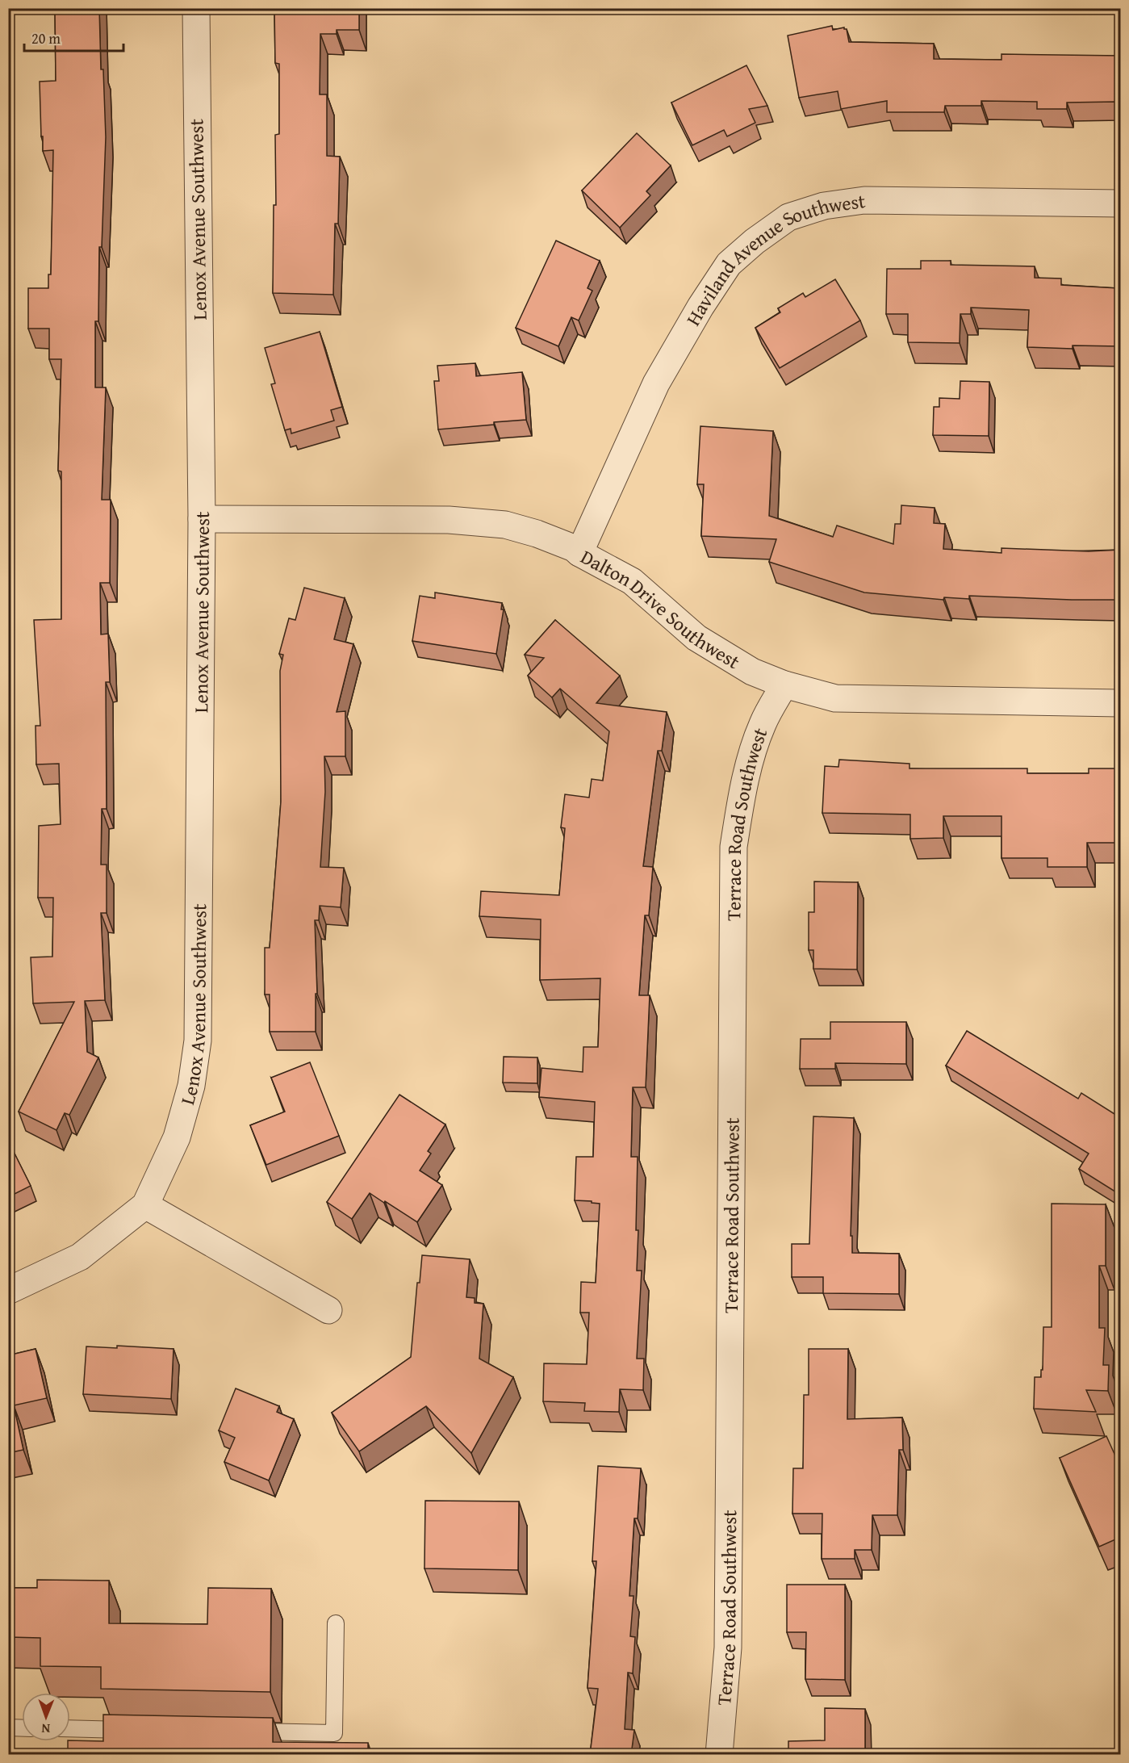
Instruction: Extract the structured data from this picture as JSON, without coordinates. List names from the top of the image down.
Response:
{
  "streets": {
    "street": [
      "Lenox Avenue Southwest",
      "Haviland Avenue Southwest",
      "Dalton Drive Southwest",
      "Terrace Road Southwest"
    ]
  },
  "crossings": [
    ["Lenox Avenue Southwest", "Dalton Drive Southwest"],
    ["Haviland Avenue Southwest", "Dalton Drive Southwest"],
    ["Dalton Drive Southwest", "Terrace Road Southwest"]
  ],
  "scale_bar": "20 m",
  "north": "bottom"
}
